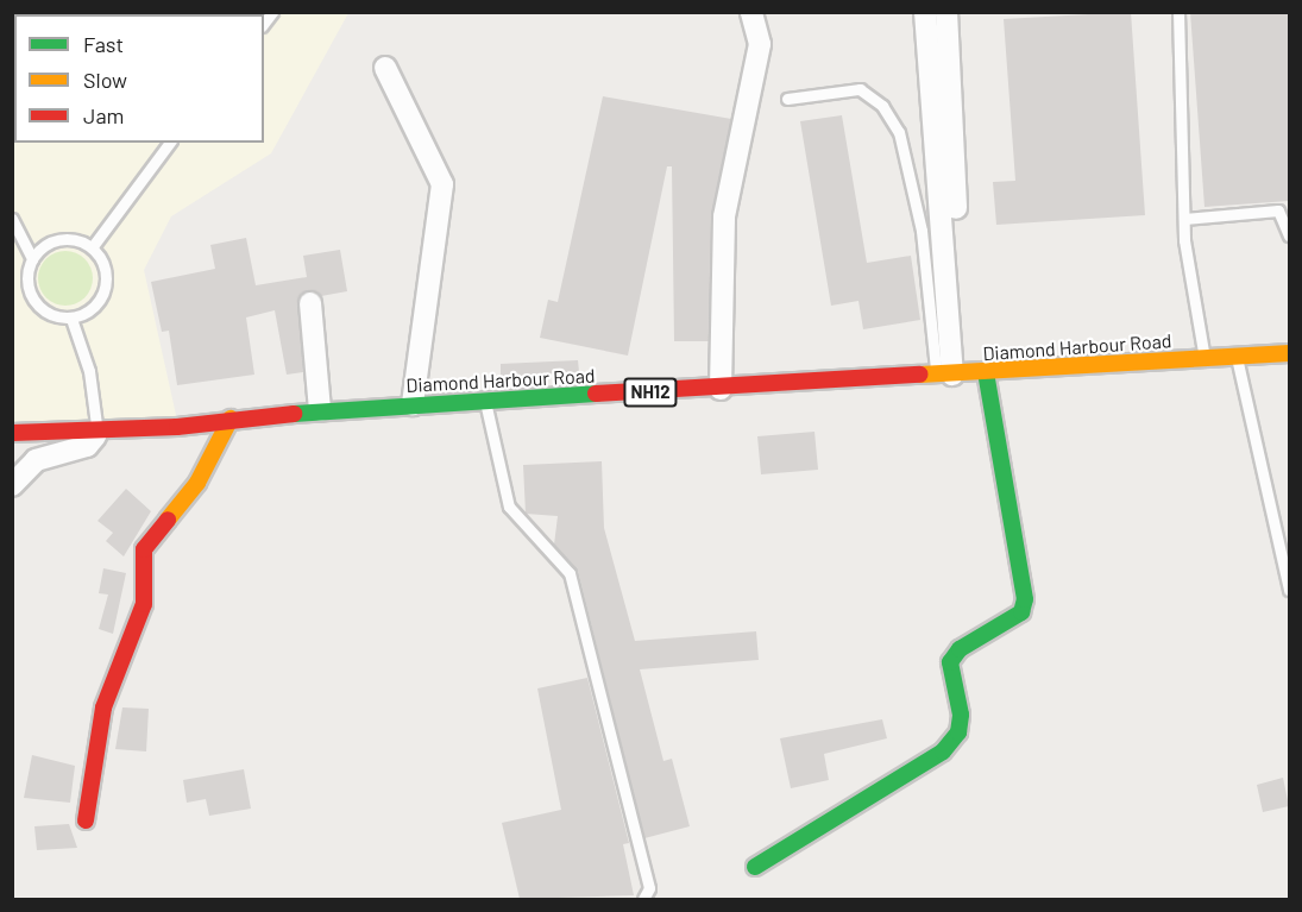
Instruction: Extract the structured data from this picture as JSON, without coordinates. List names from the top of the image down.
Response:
{
  "streets": {
    "main road": ["Diamond Harbour Road", "NH12"]
  },
  "legend": ["Fast", "Slow", "Jam"]
}
